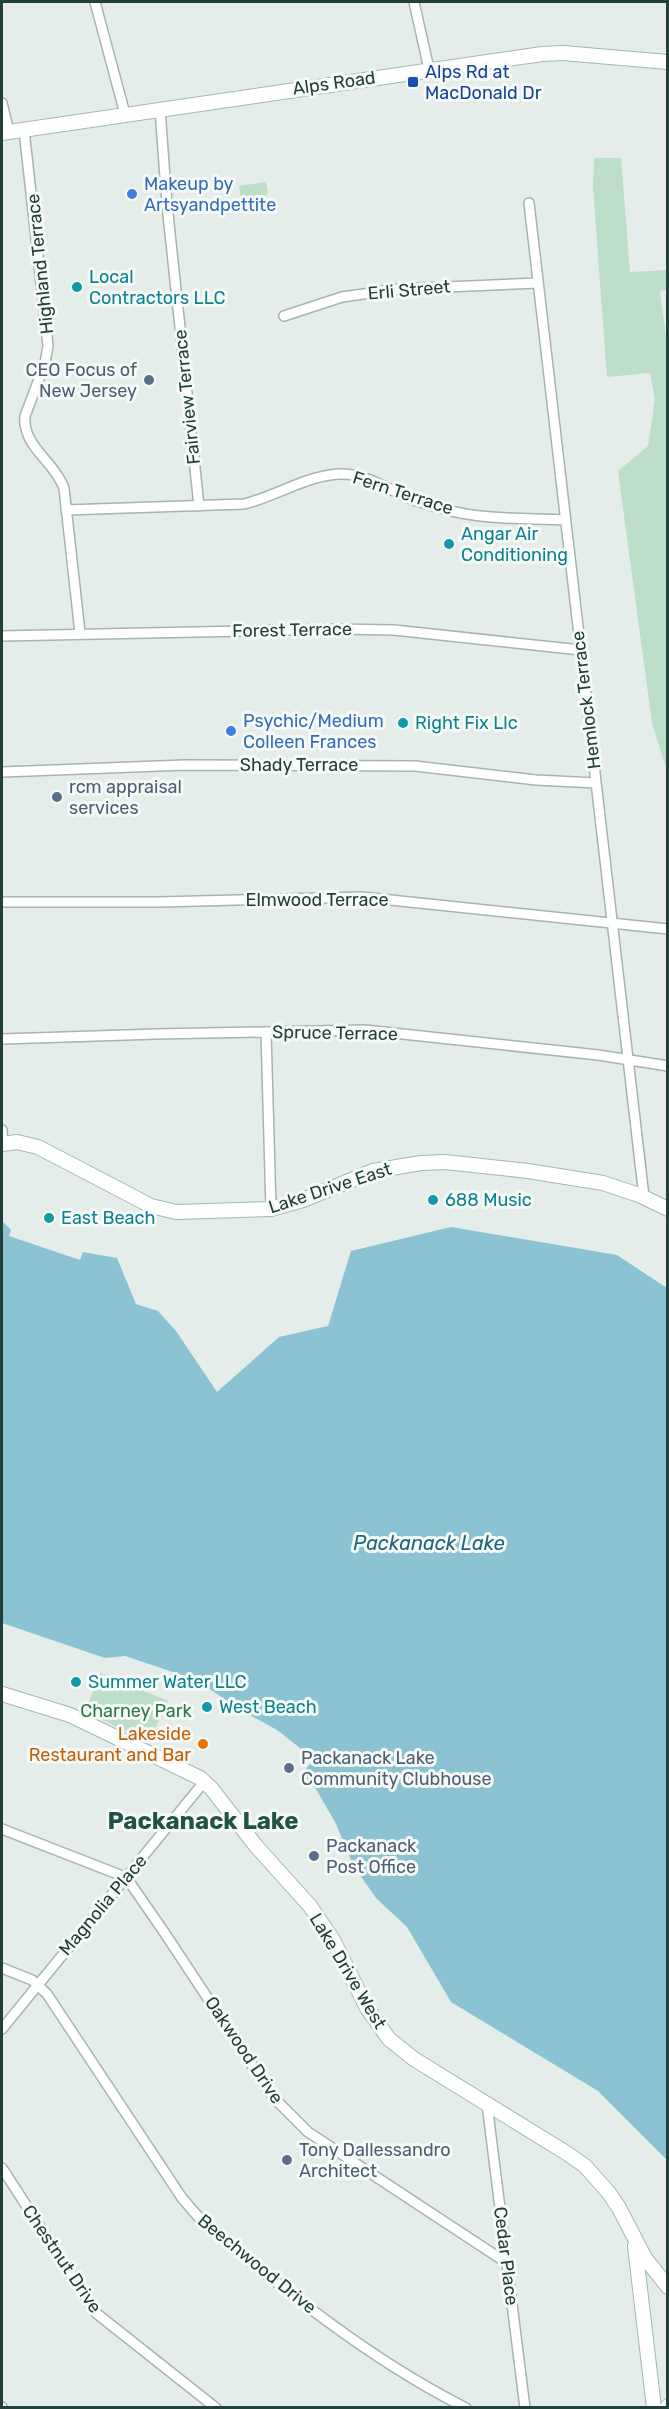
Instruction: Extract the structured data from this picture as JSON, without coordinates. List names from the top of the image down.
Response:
{
  "streets": {
    "street": [
      "Alps Road",
      "Highland Terrace",
      "Erli Street",
      "Fairview Terrace",
      "Fern Terrace",
      "Forest Terrace",
      "Hemlock Terrace",
      "Shady Terrace",
      "Elmwood Terrace",
      "Spruce Terrace",
      "Lake Drive East",
      "Magnolia Place",
      "Lake Drive West",
      "Oakwood Drive",
      "Cedar Place",
      "Chestnut Drive",
      "Beechwood Drive"
    ]
  },
  "crossings": [
    ["Alps Road", "Highland Terrace"],
    ["Alps Road", "Fairview Terrace"],
    ["Highland Terrace", "Fern Terrace"],
    ["Highland Terrace", "Forest Terrace"],
    ["Erli Street", "Hemlock Terrace"],
    ["Fairview Terrace", "Fern Terrace"],
    ["Fern Terrace", "Hemlock Terrace"],
    ["Forest Terrace", "Hemlock Terrace"],
    ["Hemlock Terrace", "Shady Terrace"],
    ["Hemlock Terrace", "Elmwood Terrace"],
    ["Hemlock Terrace", "Spruce Terrace"],
    ["Hemlock Terrace", "Lake Drive East"],
    ["Magnolia Place", "Lake Drive West"],
    ["Magnolia Place", "Oakwood Drive"],
    ["Magnolia Place", "Beechwood Drive"],
    ["Lake Drive West", "Cedar Place"],
    ["Oakwood Drive", "Cedar Place"]
  ],
  "districts": ["Packanack Lake"],
  "water": ["Packanack Lake"],
  "parks": ["Charney Park"],
  "places": {
    "transit": ["Alps Rd at MacDonald Dr"],
    "other": [
      "Makeup by Artsyandpettite",
      "Local Contractors LLC",
      "CEO Focus of New Jersey",
      "Angar Air Conditioning",
      "Right Fix Llc",
      "Psychic/Medium Colleen Frances",
      "rcm appraisal services",
      "688 Music",
      "East Beach",
      "Summer Water LLC",
      "West Beach",
      "Lakeside Restaurant and Bar",
      "Packanack Lake Community Clubhouse",
      "Packanack Post Office",
      "Tony Dallessandro Architect"
    ]
  }
}
